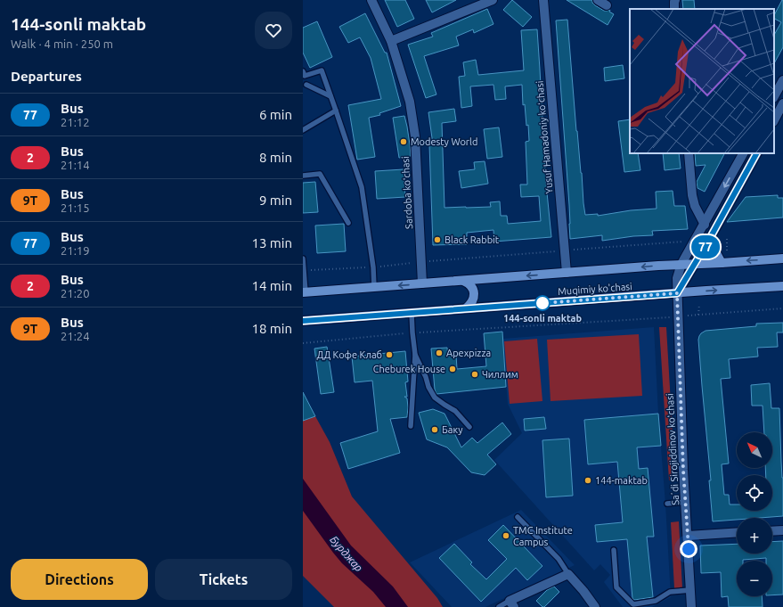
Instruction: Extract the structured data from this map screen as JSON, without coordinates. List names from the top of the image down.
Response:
{
  "streets": {
    "main road": ["Muqimiy ko'chasi"],
    "street": ["Yusuf Hamadoniy koʻchasi", "Sardoba koʻchasi", "Saʼdi Sirojiddinov koʻchasi"]
  },
  "crossings": [
    ["Yusuf Hamadoniy koʻchasi", "Muqimiy ko'chasi"],
    ["Sardoba koʻchasi", "Muqimiy ko'chasi"],
    ["Muqimiy ko'chasi", "Saʼdi Sirojiddinov koʻchasi"]
  ],
  "water": ["Бурджар"],
  "places": [
    "Modesty World",
    "Black Rabbit",
    "144-sonli maktab",
    "Apexpizza",
    "ДД Кофе Клаб",
    "Cheburek House",
    "Чиллим",
    "Баку",
    "144-maktab",
    "TMC Institute Campus"
  ],
  "lines": ["bus line 77"],
  "north": "top left",
  "page": {
    "heading": [
      ["144-sonli maktab", "Walk · 4 min · 250 m"],
      "Departures"
    ],
    "on_map": "77",
    "list": [
      {
        "mark": "77",
        "name": "Bus",
        "note": "21:12",
        "value": "6 min"
      },
      {
        "mark": "2",
        "name": "Bus",
        "note": "21:14",
        "value": "8 min"
      },
      {
        "mark": "9Т",
        "name": "Bus",
        "note": "21:15",
        "value": "9 min"
      },
      {
        "mark": "77",
        "name": "Bus",
        "note": "21:19",
        "value": "13 min"
      },
      {
        "mark": "2",
        "name": "Bus",
        "note": "21:20",
        "value": "14 min"
      },
      {
        "mark": "9Т",
        "name": "Bus",
        "note": "21:24",
        "value": "18 min"
      }
    ],
    "map_buttons": ["+", "−"],
    "buttons": ["Directions", "Tickets"]
  }
}
